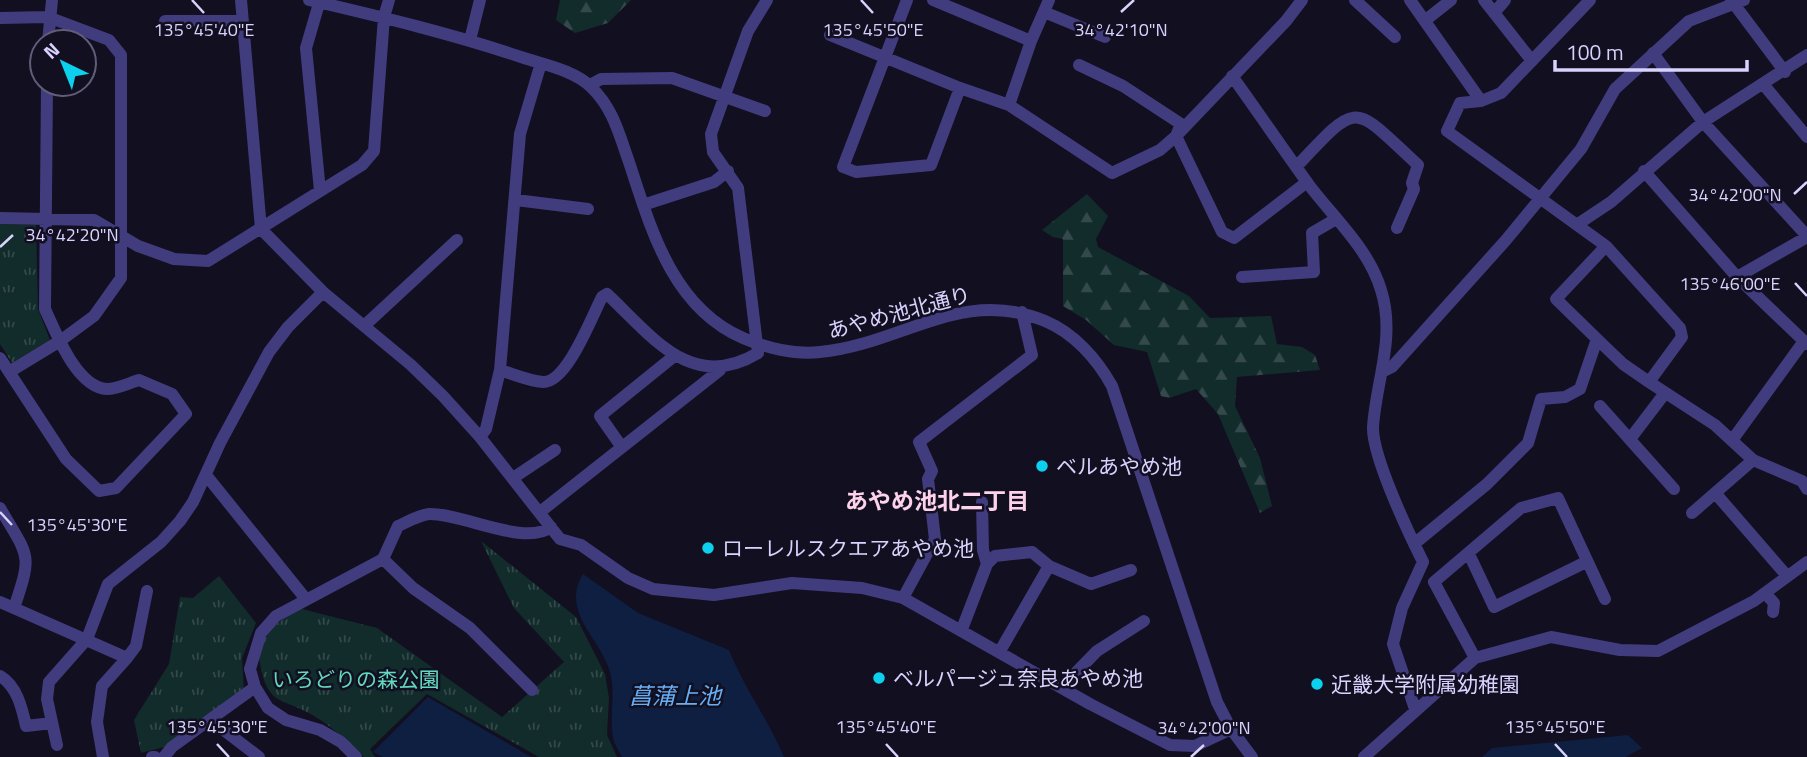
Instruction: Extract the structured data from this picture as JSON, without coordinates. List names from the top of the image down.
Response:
{
  "streets": {
    "street": ["あやめ池北通り"]
  },
  "districts": ["あやめ池北二丁目"],
  "water": ["菖蒲上池"],
  "parks": ["いろどりの森公園"],
  "places": [
    "ベルあやめ池",
    "ローレルスクエアあやめ池",
    "ベルパージュ奈良あやめ池",
    "近畿大学附属幼稚園"
  ],
  "scale_bar": "100 m",
  "north": "top left",
  "coordinates": [
    "34°42'10\"N",
    "135°45'40\"E",
    "135°45'50\"E",
    "34°42'00\"N",
    "34°42'20\"N",
    "135°46'00\"E",
    "135°45'30\"E"
  ]
}
